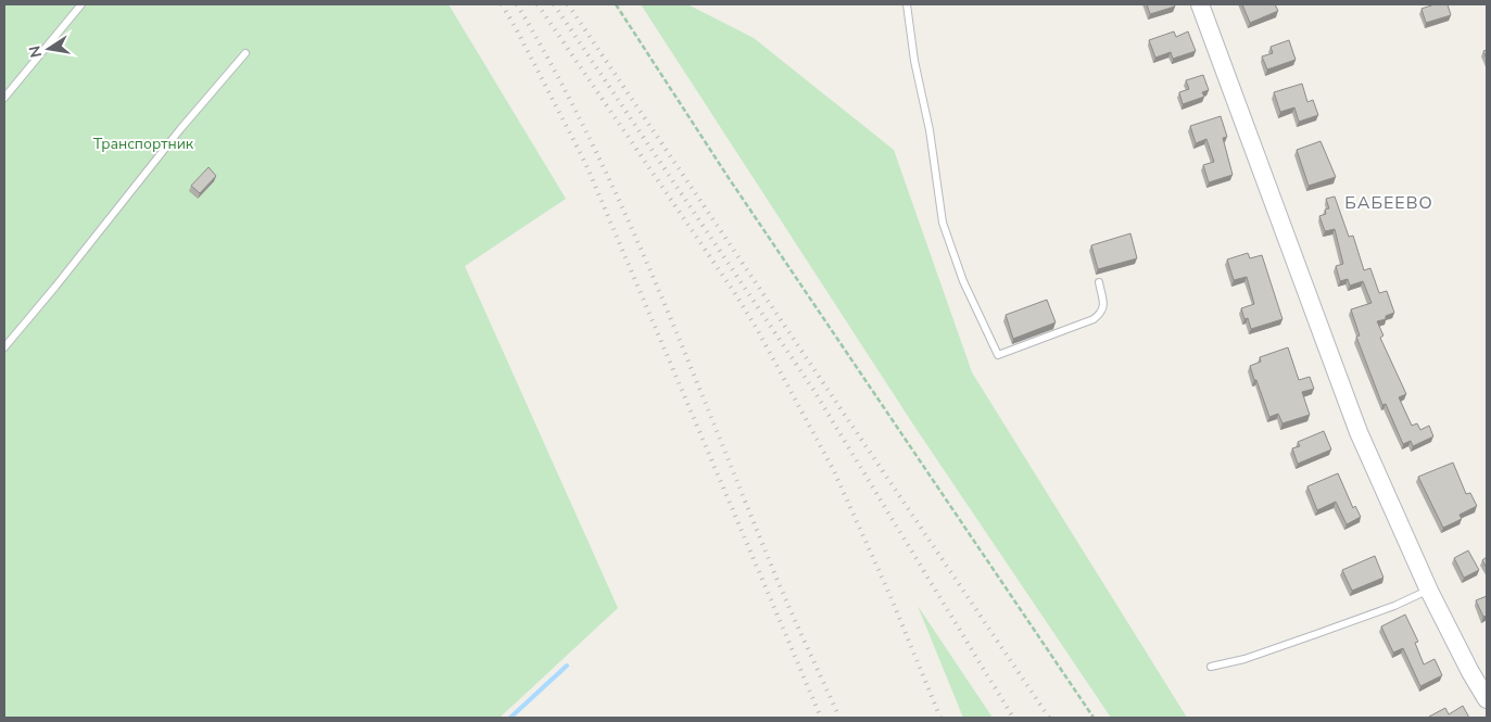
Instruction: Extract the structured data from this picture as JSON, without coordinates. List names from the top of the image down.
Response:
{
  "districts": ["БАБЕЕВО"],
  "parks": ["Транспортник"],
  "north": "left"
}
